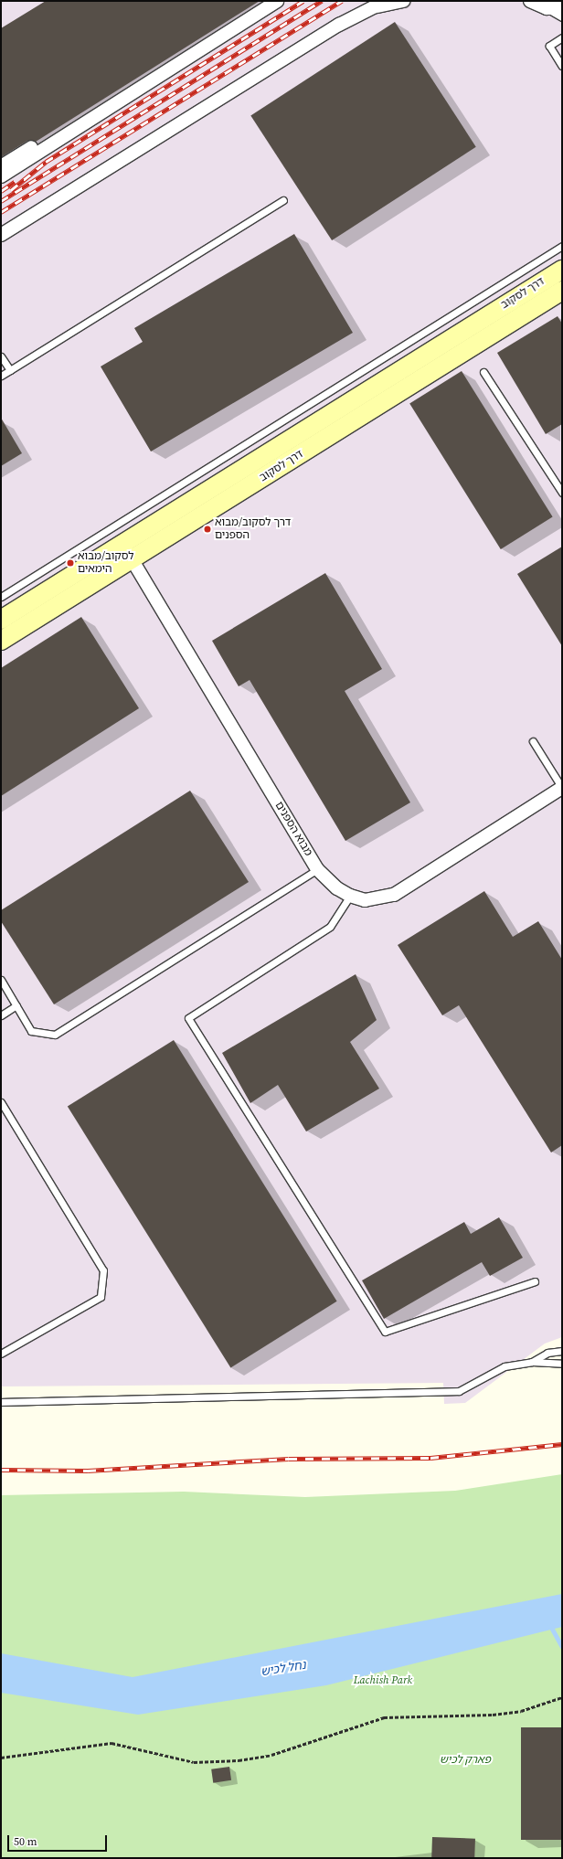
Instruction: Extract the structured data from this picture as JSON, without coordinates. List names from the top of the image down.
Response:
{
  "streets": {
    "street": ["דרך לסקוב", "מבוא הספנים"]
  },
  "crossings": [
    ["דרך לסקוב", "מבוא הספנים"]
  ],
  "water": ["נחל לכיש"],
  "parks": ["Lachish Park", "פארק לכיש"],
  "places": ["דרך לסקוב/מבוא הספנים", "לסקוב/מבוא הימאים"],
  "scale_bar": "50 m"
}
